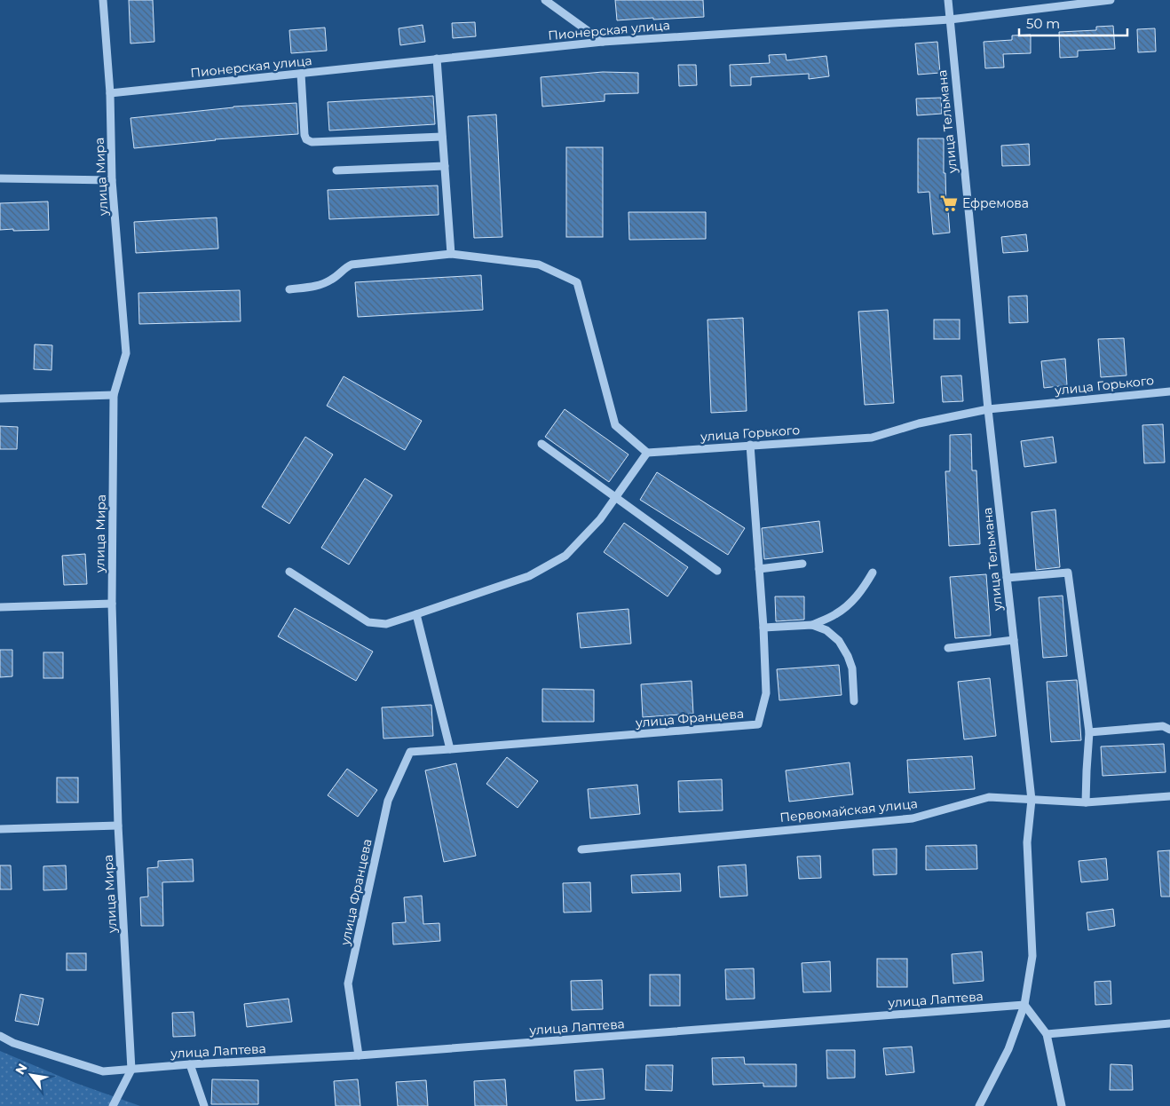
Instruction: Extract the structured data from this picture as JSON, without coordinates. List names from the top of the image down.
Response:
{
  "streets": {
    "street": [
      "Пионерская улица",
      "улица Тельмана",
      "улица Мира",
      "улица Горького",
      "улица Францева",
      "Первомайская улица",
      "улица Лаптева"
    ]
  },
  "crossings": [
    ["Пионерская улица", "улица Тельмана"],
    ["Пионерская улица", "улица Мира"],
    ["улица Тельмана", "улица Горького"],
    ["улица Тельмана", "Первомайская улица"],
    ["улица Тельмана", "улица Лаптева"],
    ["улица Мира", "улица Лаптева"],
    ["улица Горького", "улица Францева"],
    ["улица Францева", "улица Лаптева"]
  ],
  "places": {
    "supermarket": ["Ефремова"]
  },
  "scale_bar": "50 m",
  "north": "top left"
}
